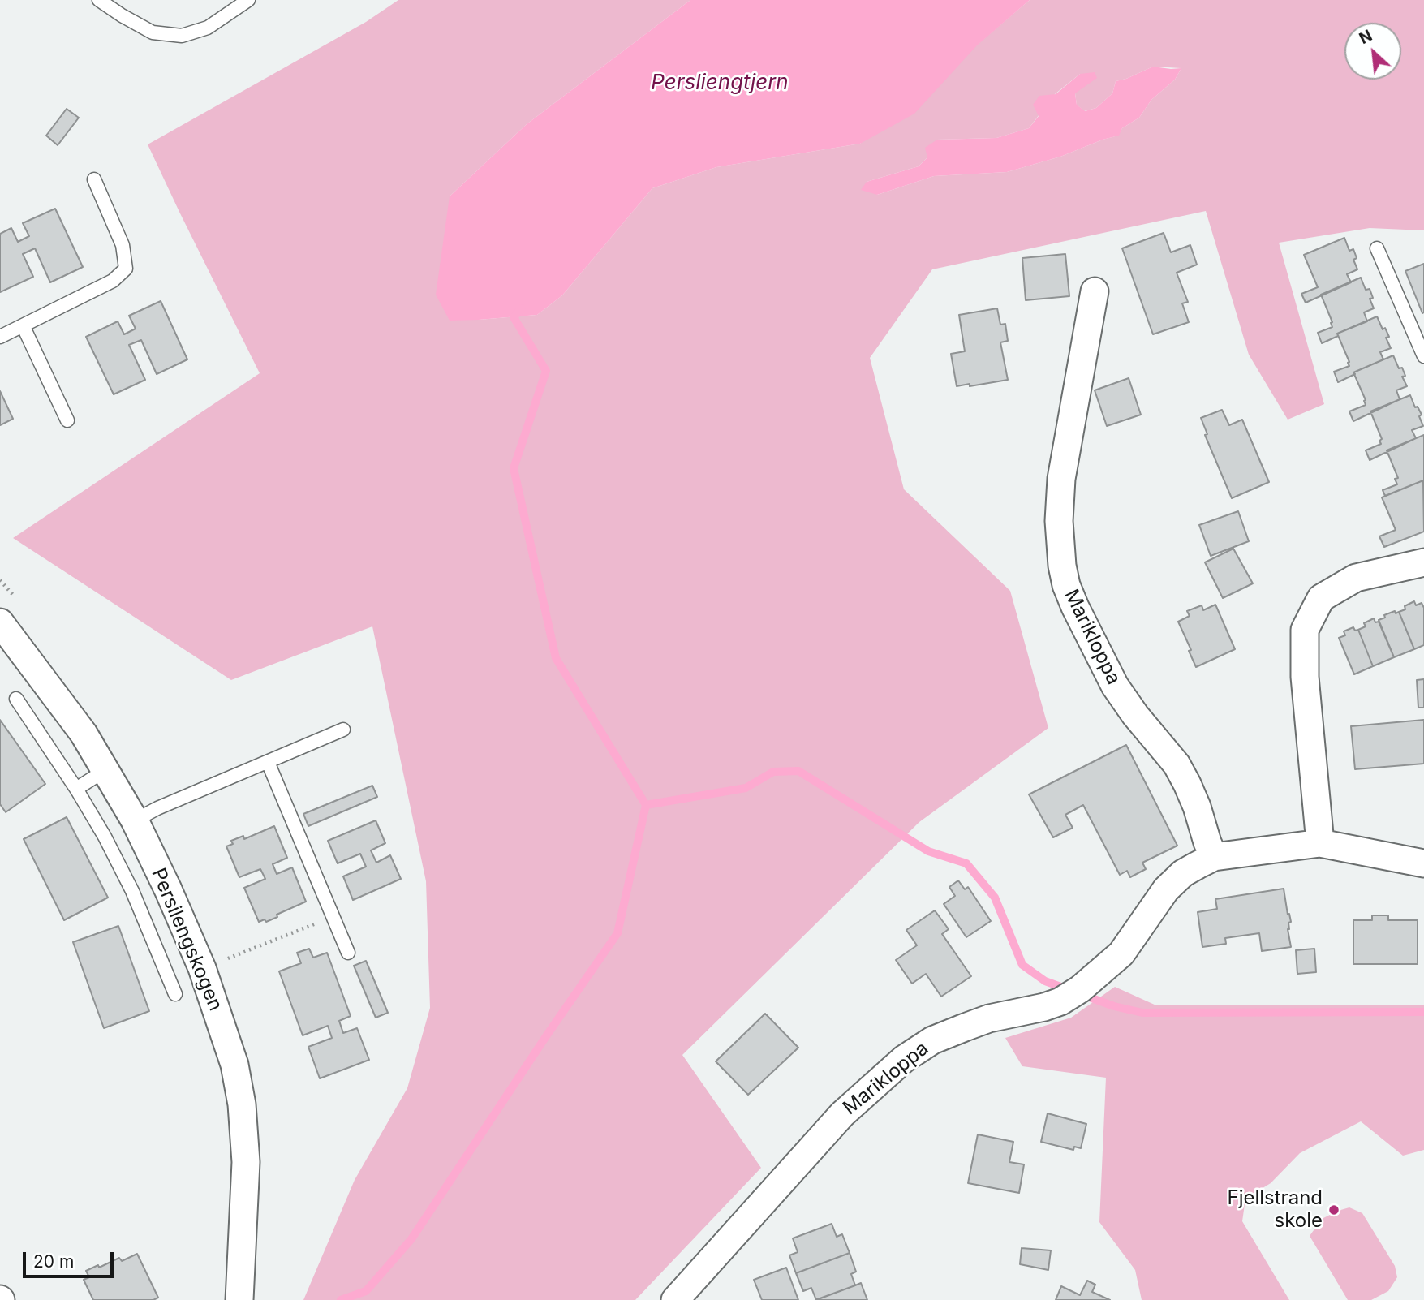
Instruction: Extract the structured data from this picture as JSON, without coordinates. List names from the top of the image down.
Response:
{
  "streets": {
    "street": ["Marikloppa", "Persilengskogen"]
  },
  "water": ["Persliengtjern"],
  "places": ["Fjellstrand skole"],
  "scale_bar": "20 m",
  "north": "top left"
}
